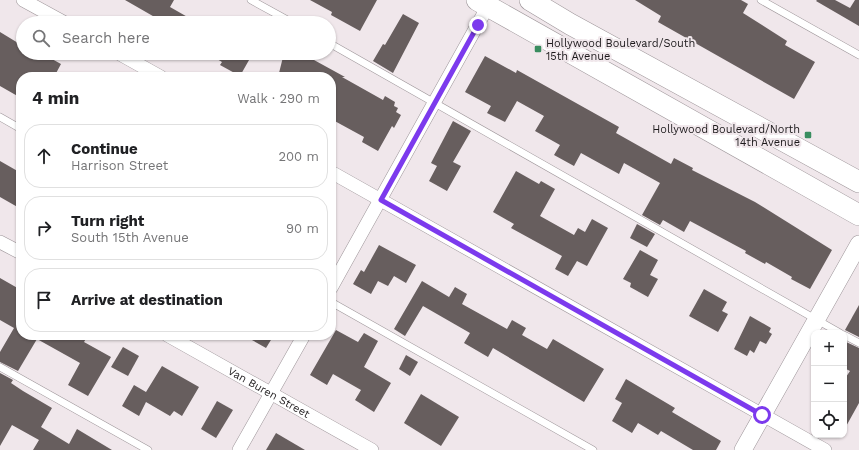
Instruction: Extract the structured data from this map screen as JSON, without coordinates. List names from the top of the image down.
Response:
{
  "streets": {
    "street": ["Van Buren Street"]
  },
  "places": {
    "transit": ["Hollywood Boulevard/South 15th Avenue", "Hollywood Boulevard/North 14th Avenue"]
  },
  "page": {
    "search": "Search here",
    "heading": ["4 min", "Walk · 290 m"],
    "list": [
      ["Continue", "Harrison Street", "200 m"],
      ["Turn right", "South 15th Avenue", "90 m"],
      "Arrive at destination"
    ],
    "map_buttons": ["+", "−"]
  }
}
